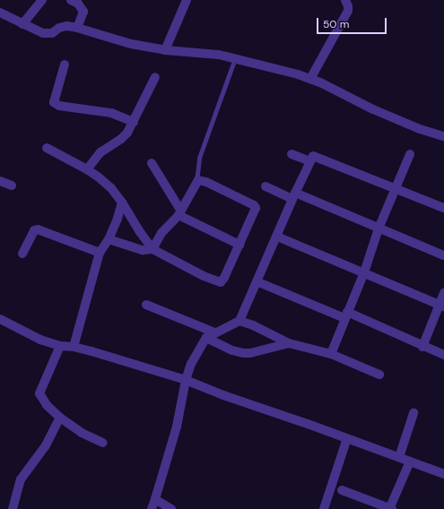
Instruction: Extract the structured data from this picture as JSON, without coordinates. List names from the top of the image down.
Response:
{
  "scale_bar": "50 m"
}
